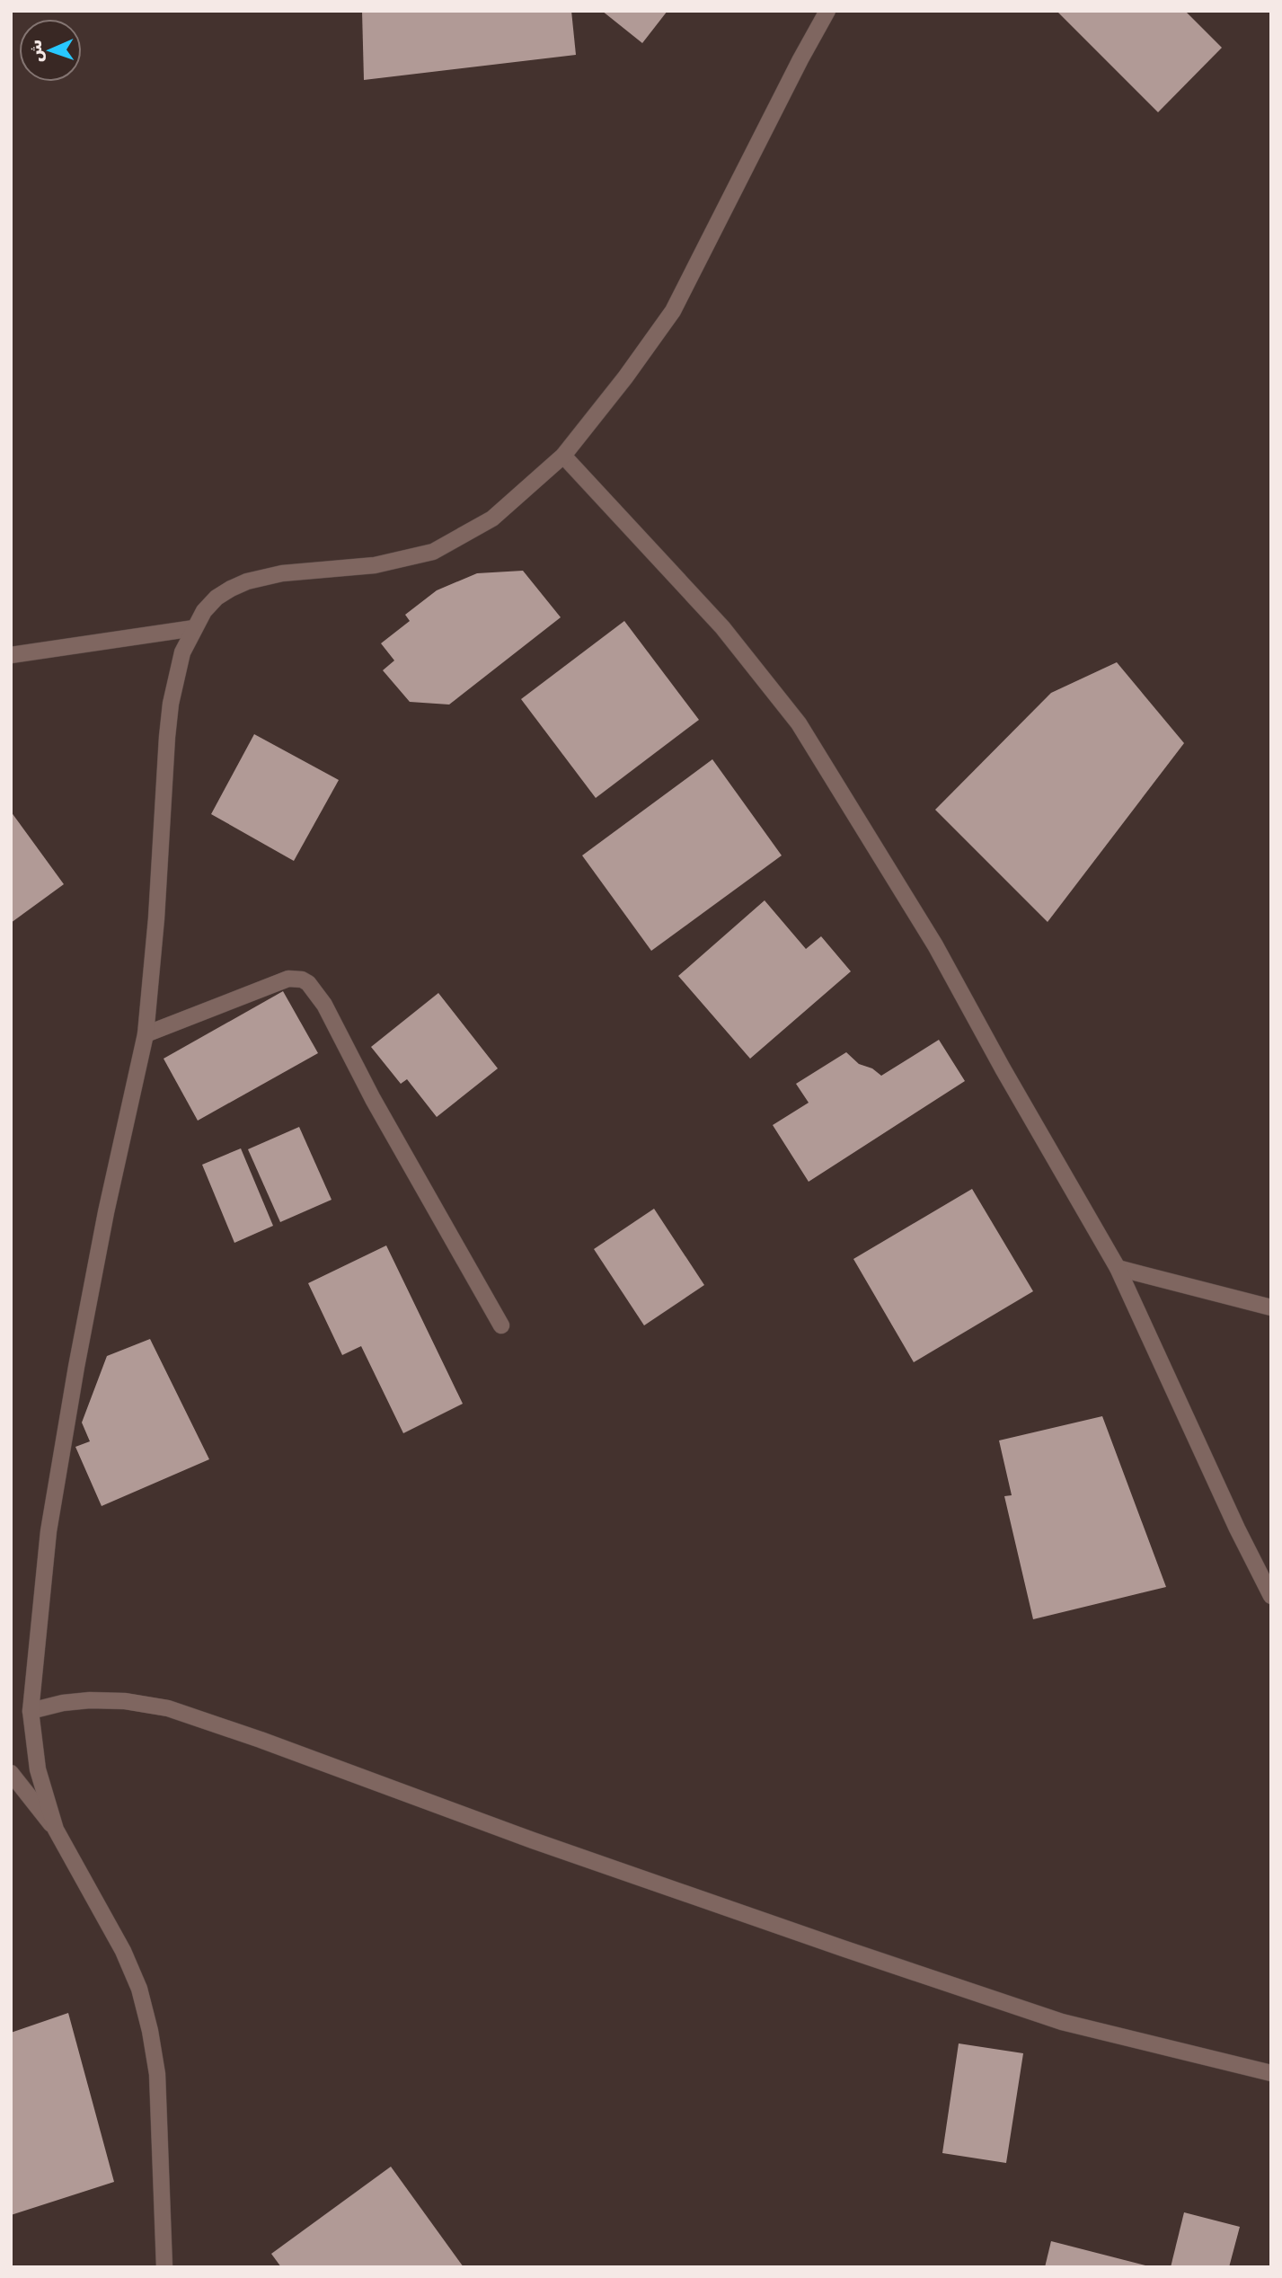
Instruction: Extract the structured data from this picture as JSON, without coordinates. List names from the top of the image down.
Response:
{
  "north": "left"
}
